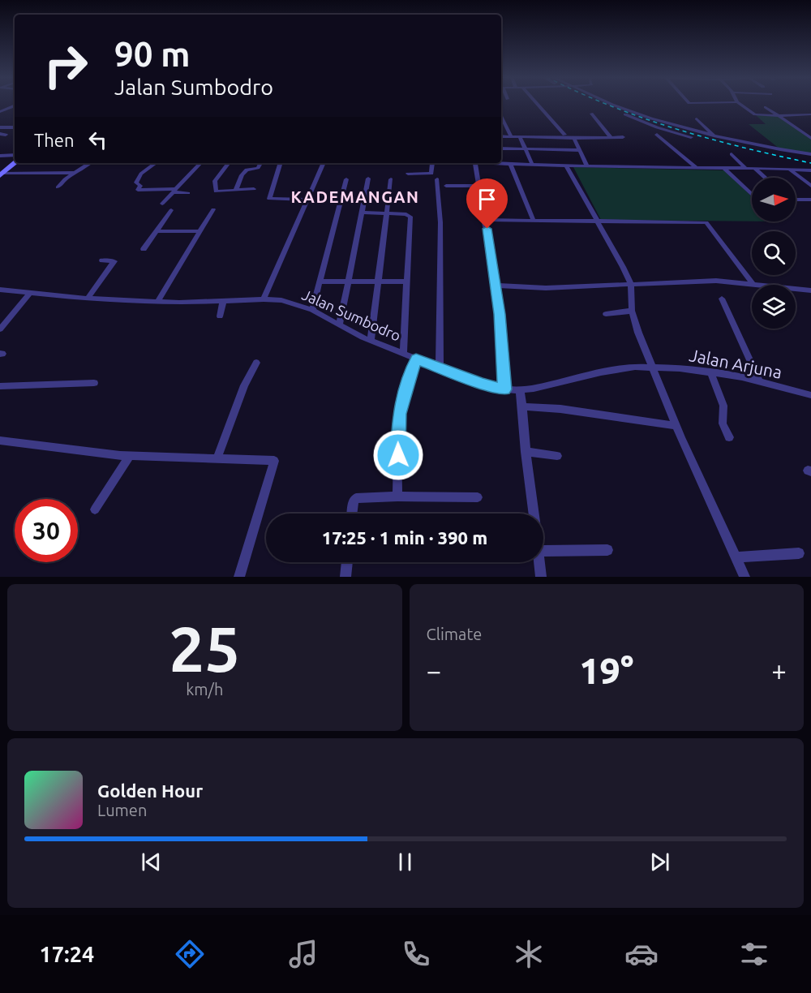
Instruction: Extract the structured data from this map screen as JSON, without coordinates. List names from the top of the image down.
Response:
{
  "streets": {
    "street": ["Jalan Sumbodro", "Jalan Arjuna"]
  },
  "crossings": [
    ["Jalan Sumbodro", "Jalan Arjuna"]
  ],
  "districts": ["KADEMANGAN"],
  "north": "right",
  "page": {
    "turn": ["90 m", "Jalan Sumbodro"],
    "then": "Then",
    "limit": "30",
    "trip": "17:25 · 1 min · 390 m",
    "tile": [
      ["25", "km/h"],
      "Climate"
    ],
    "heat": ["−", "19°", "+"],
    "song": ["Golden Hour", "Lumen"],
    "tabs": "17:24"
  }
}
